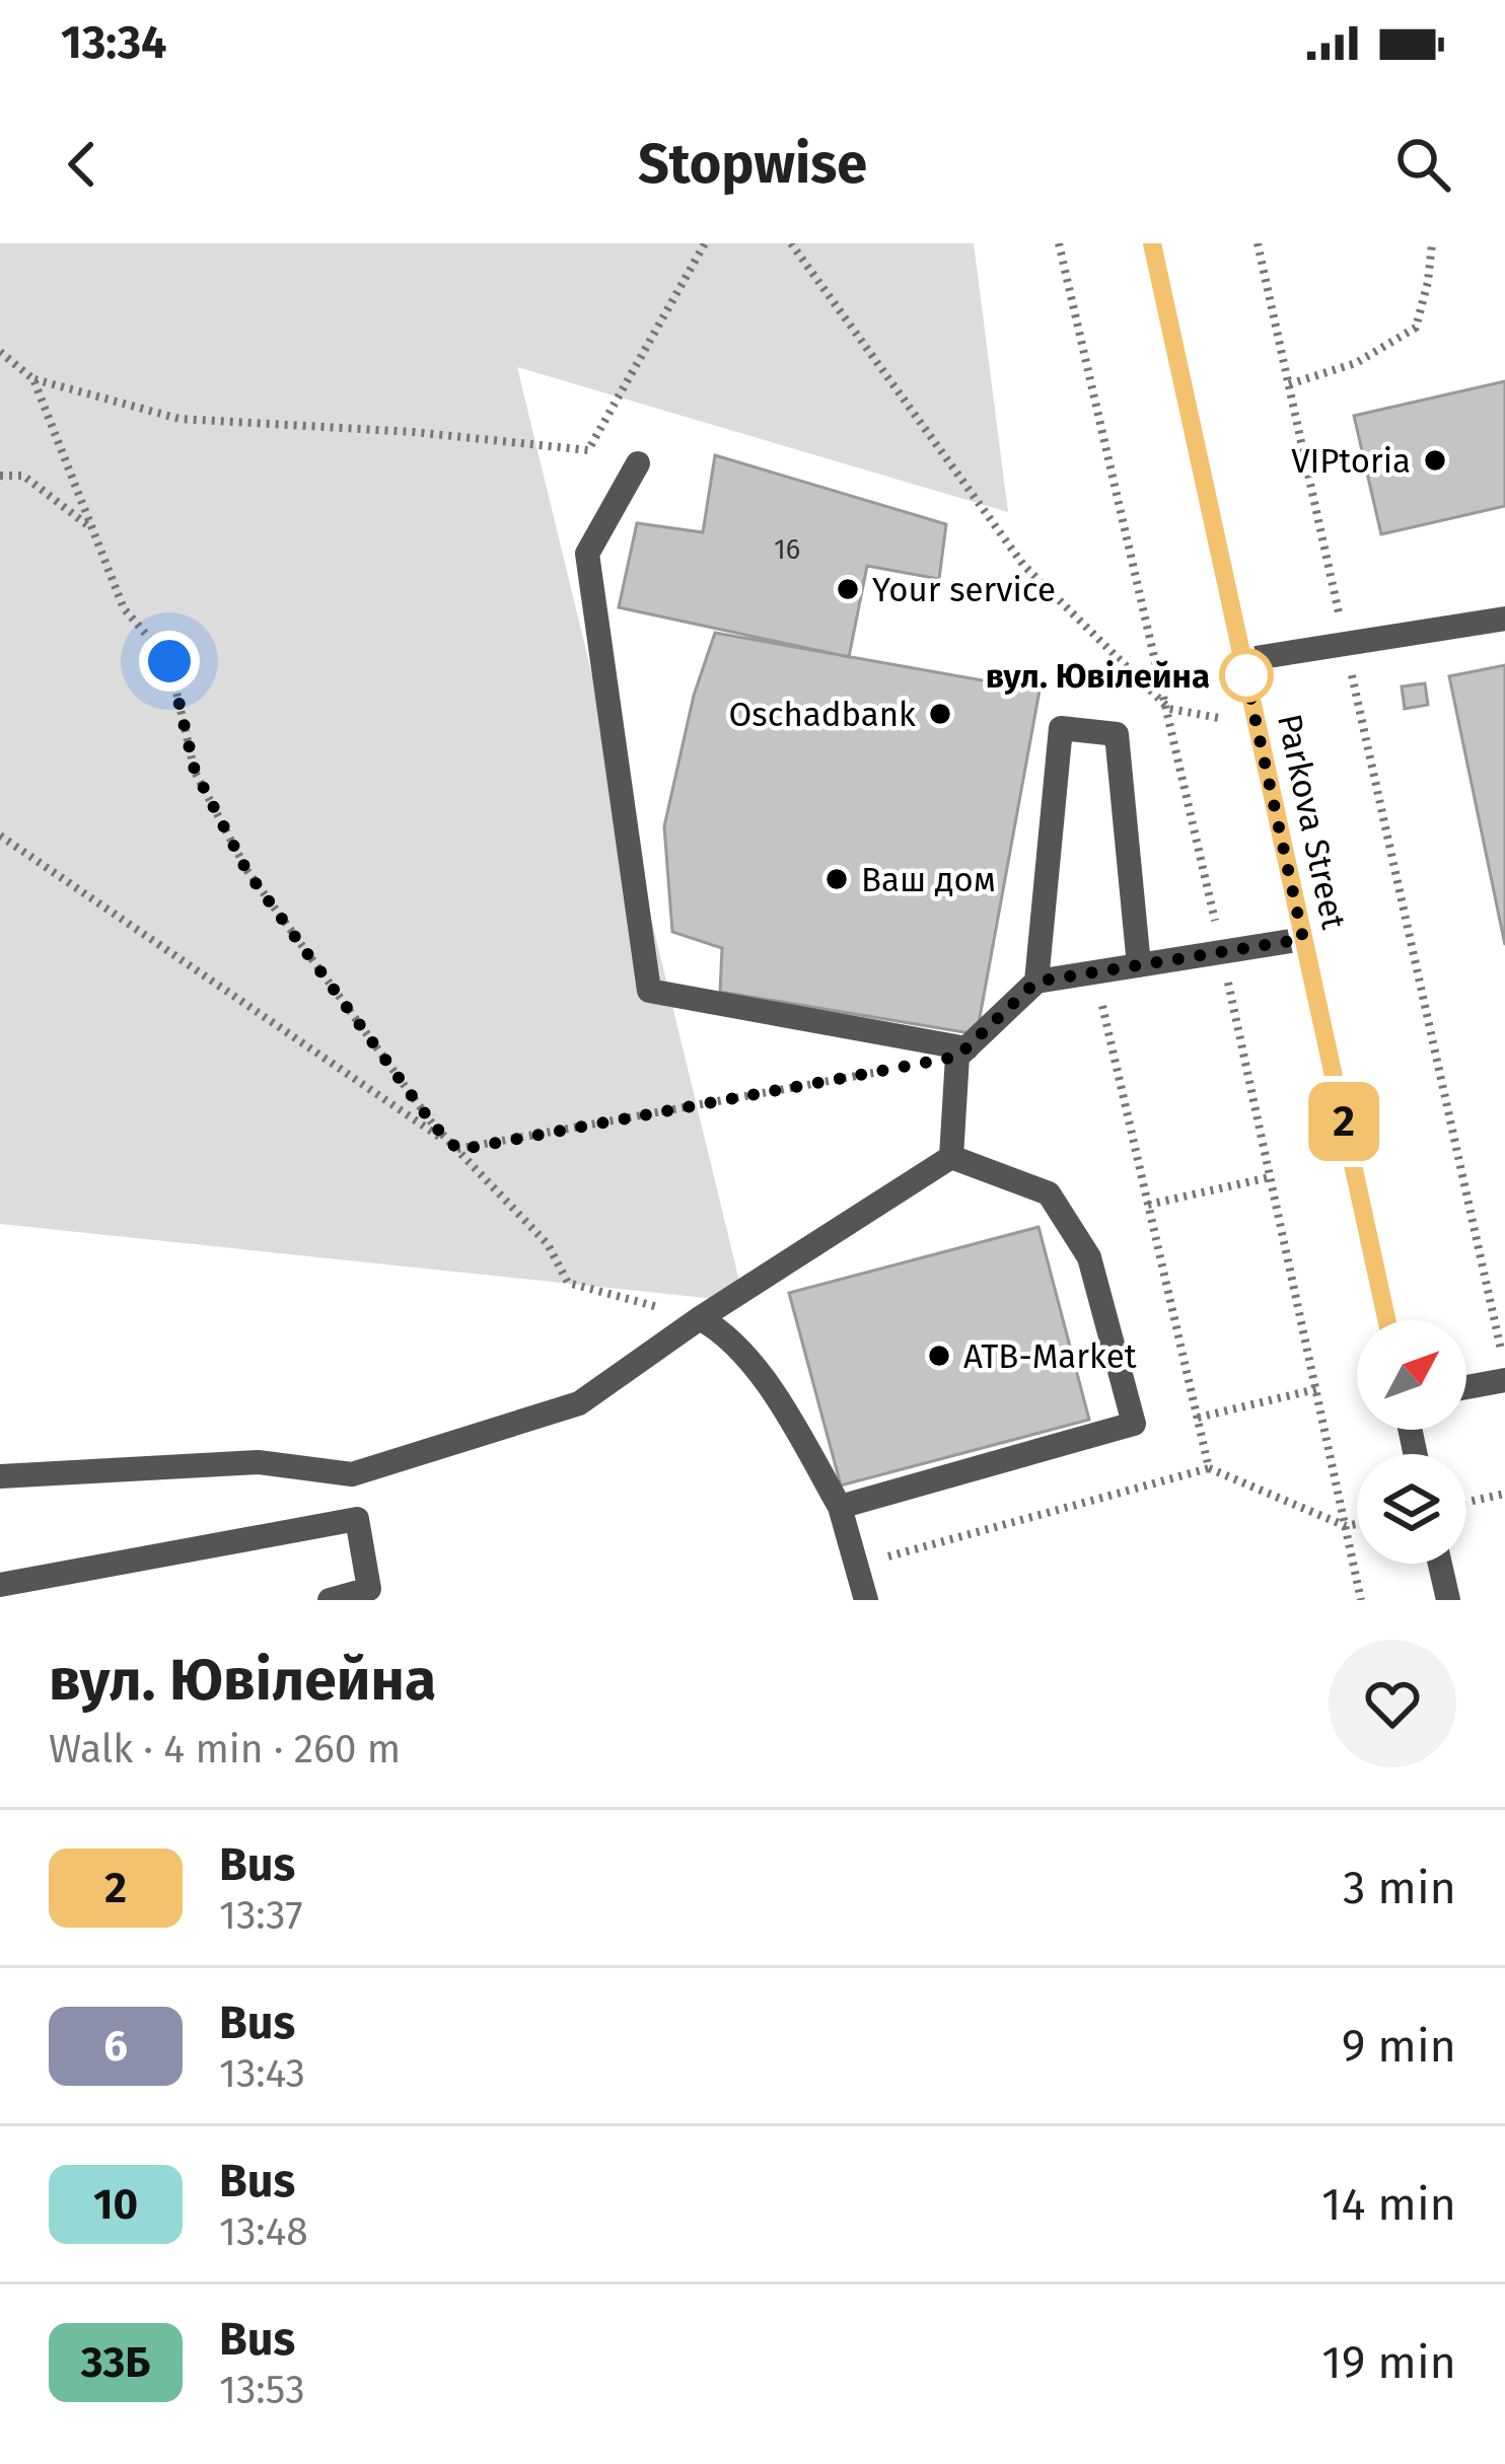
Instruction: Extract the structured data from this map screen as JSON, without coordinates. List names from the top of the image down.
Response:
{
  "streets": {
    "street": ["Parkova Street"]
  },
  "places": [
    "VIPtoria",
    "Your service",
    "вул. Ювілейна",
    "Oschadbank",
    "Ваш дом",
    "ATB-Market"
  ],
  "lines": ["bus line 2"],
  "house_numbers": ["16"],
  "north": "top right",
  "page": {
    "status": "13:34",
    "header": "Stopwise",
    "on_map": "2",
    "heading": ["вул. Ювілейна", "Walk · 4 min · 260 m"],
    "list": [
      {
        "mark": "2",
        "name": "Bus",
        "note": "13:37",
        "value": "3 min"
      },
      {
        "mark": "6",
        "name": "Bus",
        "note": "13:43",
        "value": "9 min"
      },
      {
        "mark": "10",
        "name": "Bus",
        "note": "13:48",
        "value": "14 min"
      },
      {
        "mark": "33Б",
        "name": "Bus",
        "note": "13:53",
        "value": "19 min"
      }
    ]
  }
}
